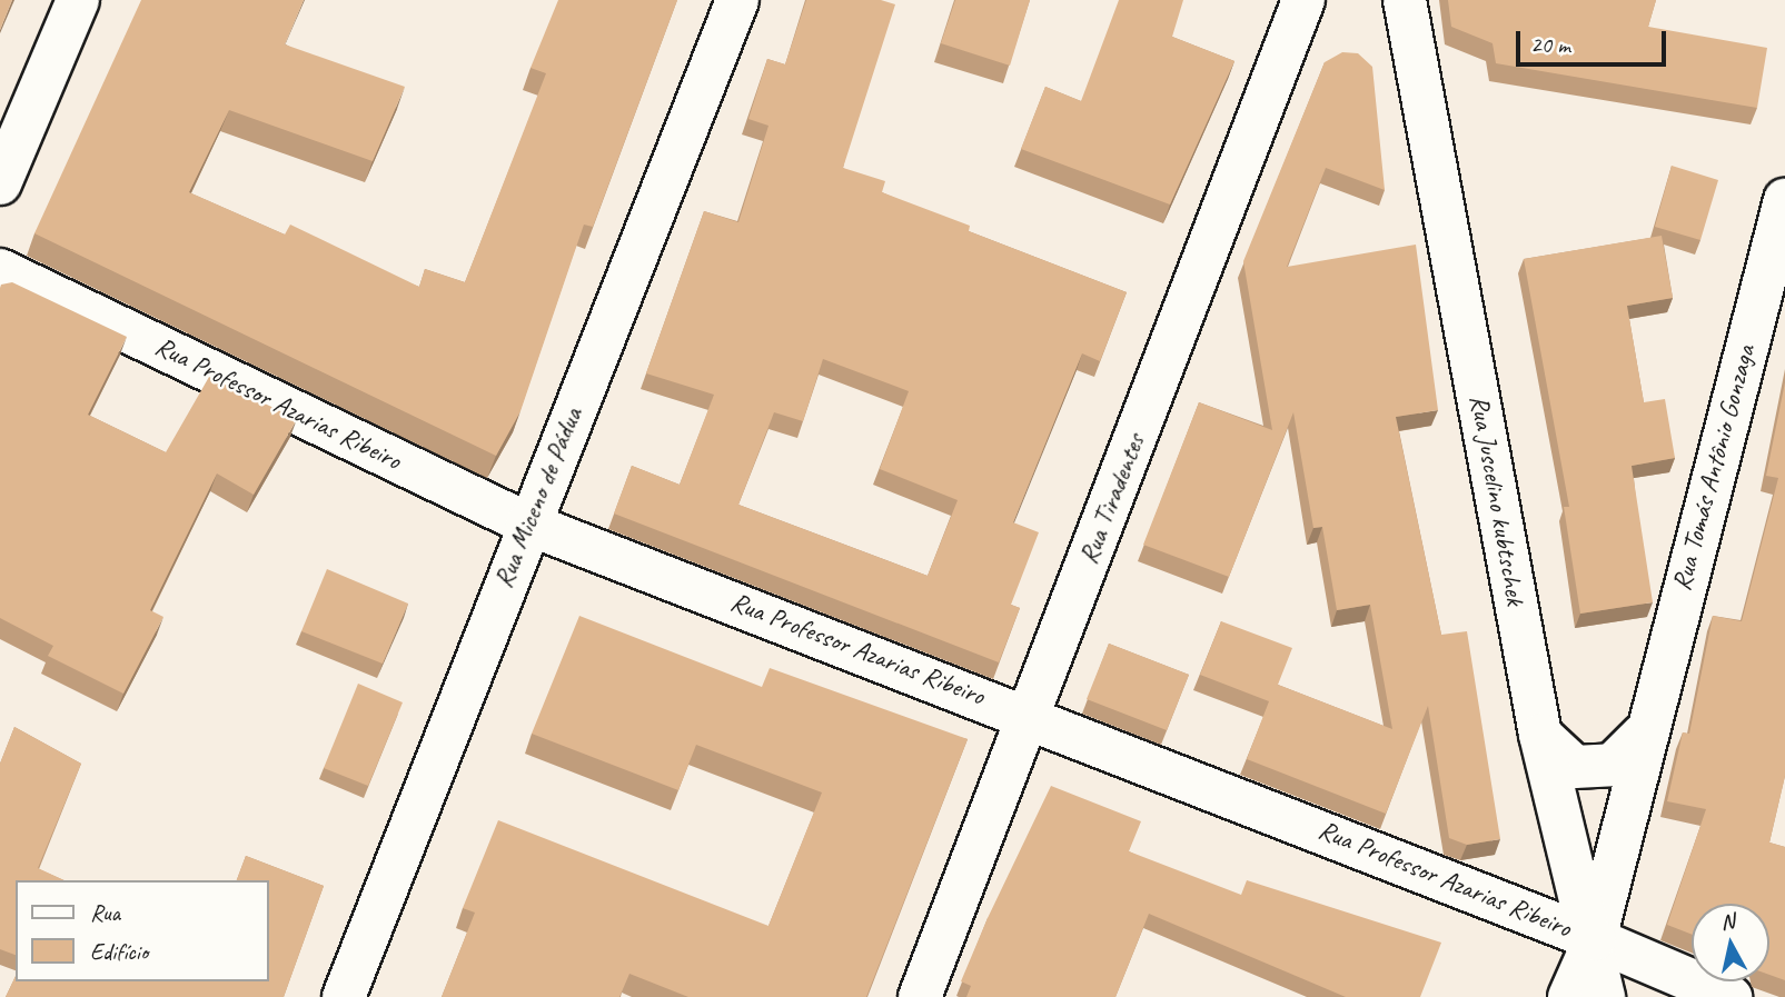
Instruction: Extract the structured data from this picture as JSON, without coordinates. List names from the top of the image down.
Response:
{
  "streets": {
    "main road": [
      "Rua Professor Azarias Ribeiro",
      "Rua Tomás Antônio Gonzaga",
      "Rua Miceno de Pádua",
      "Rua Tiradentes",
      "Rua Juscelino kubtschek"
    ]
  },
  "crossings": [
    ["Rua Professor Azarias Ribeiro", "Rua Tomás Antônio Gonzaga"],
    ["Rua Professor Azarias Ribeiro", "Rua Miceno de Pádua"],
    ["Rua Professor Azarias Ribeiro", "Rua Tiradentes"],
    ["Rua Professor Azarias Ribeiro", "Rua Juscelino kubtschek"],
    ["Rua Tomás Antônio Gonzaga", "Rua Juscelino kubtschek"]
  ],
  "legend": ["Rua", "Edifício"],
  "scale_bar": "20 m",
  "north": "top"
}
